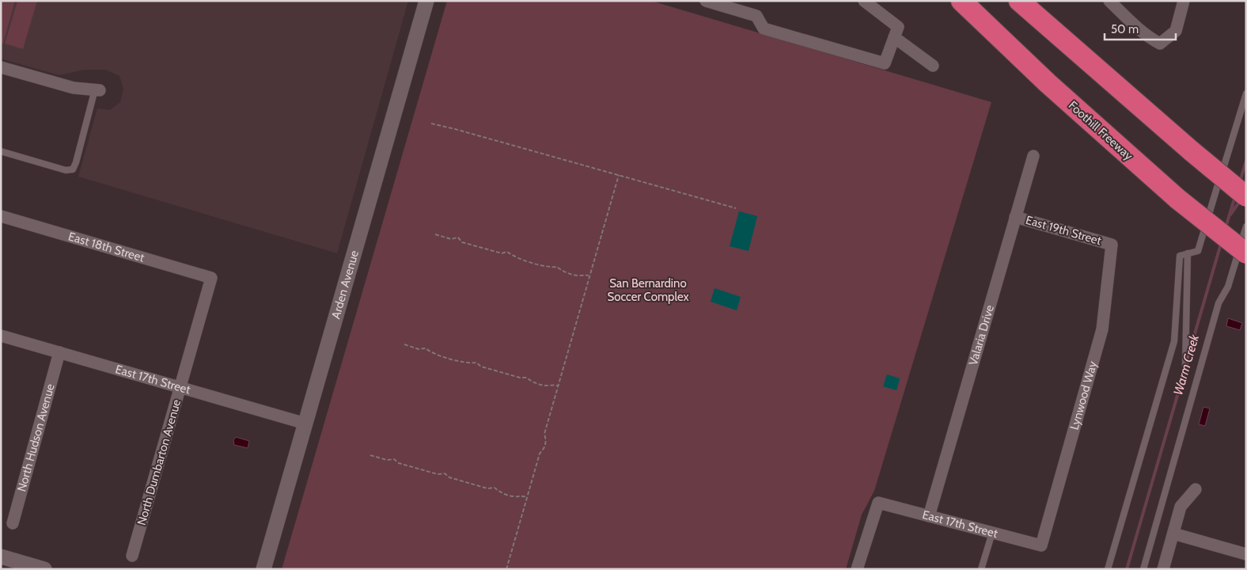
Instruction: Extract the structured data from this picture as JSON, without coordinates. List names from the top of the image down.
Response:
{
  "streets": {
    "highway": ["Foothill Freeway"],
    "street": [
      "East 19th Street",
      "East 18th Street",
      "Arden Avenue",
      "Valaria Drive",
      "East 17th Street",
      "Lynwood Way",
      "North Hudson Avenue",
      "North Dumbarton Avenue"
    ]
  },
  "crossings": [
    ["East 19th Street", "Valaria Drive"],
    ["East 19th Street", "Lynwood Way"],
    ["East 18th Street", "North Dumbarton Avenue"],
    ["Arden Avenue", "East 17th Street"],
    ["Valaria Drive", "East 17th Street"],
    ["East 17th Street", "Lynwood Way"],
    ["East 17th Street", "North Hudson Avenue"],
    ["East 17th Street", "North Dumbarton Avenue"]
  ],
  "water": ["Warm Creek"],
  "parks": ["San Bernardino Soccer Complex"],
  "scale_bar": "50 m"
}
